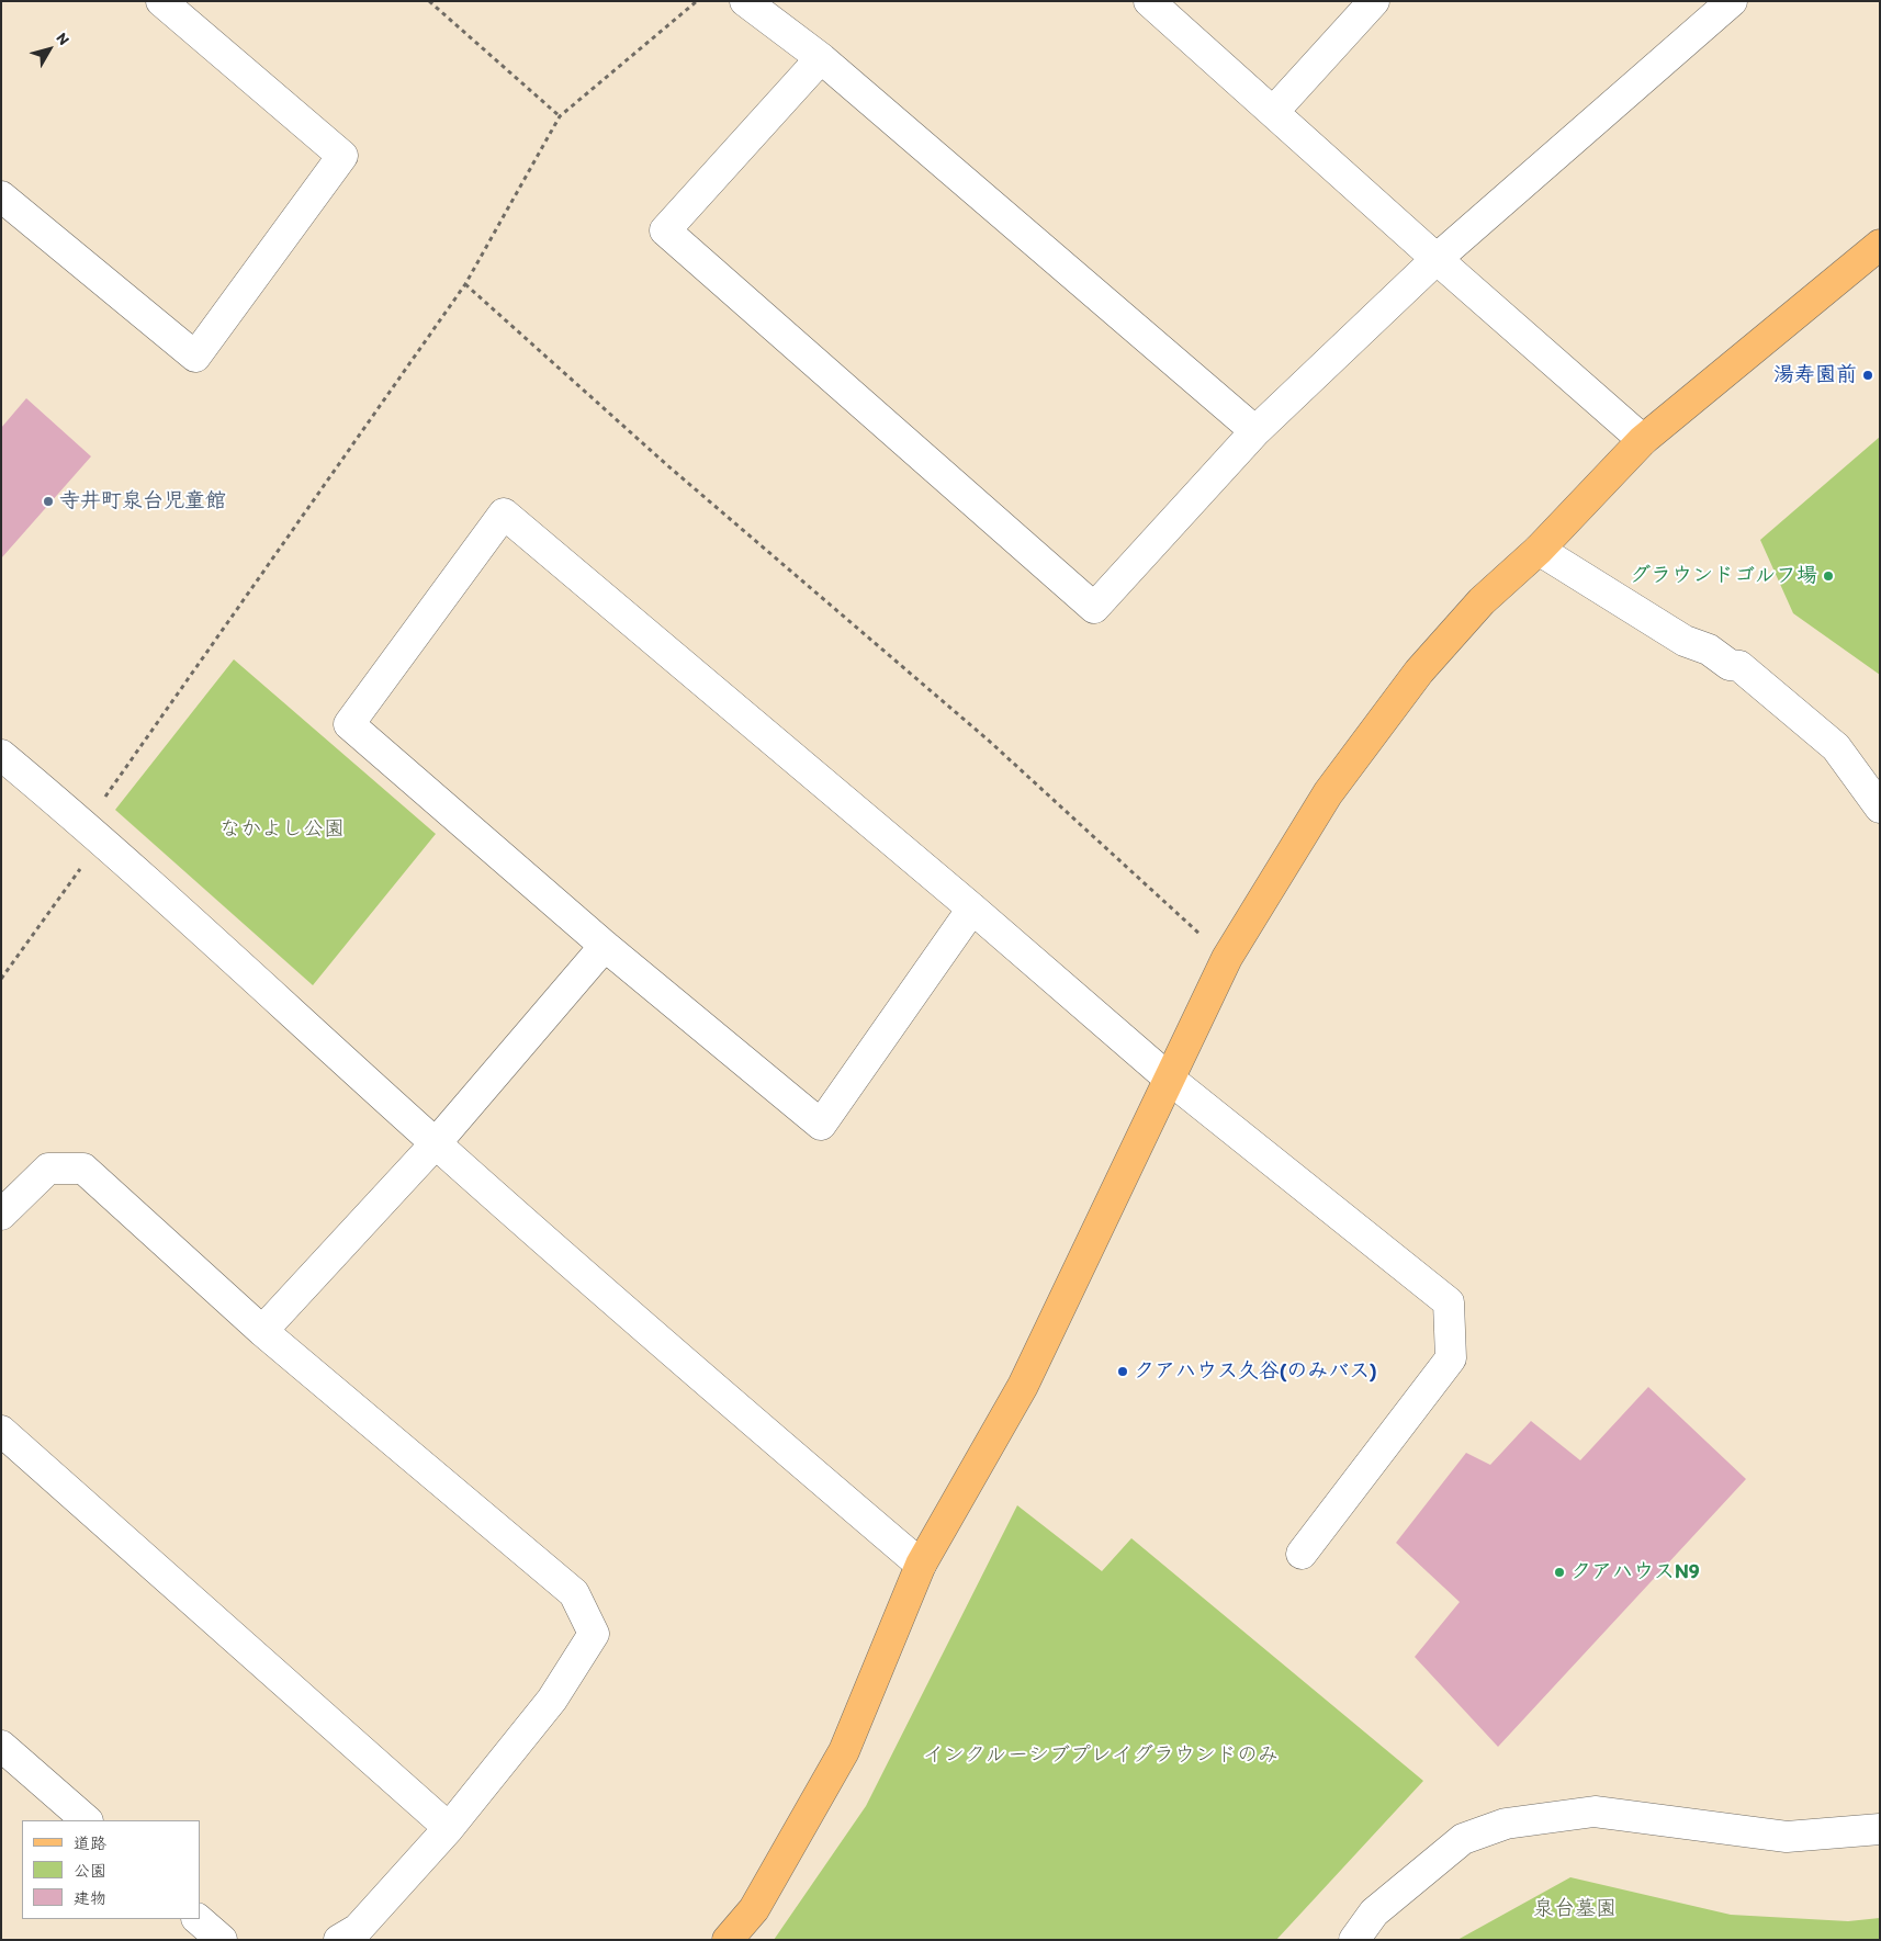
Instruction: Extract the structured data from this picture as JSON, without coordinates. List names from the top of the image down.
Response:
{
  "parks": ["なかよし公園", "インクルーシブプレイグラウンドのみ", "泉台墓園"],
  "places": [
    "湯寿園前",
    "寺井町泉台児童館",
    "グラウンドゴルフ場",
    "クアハウス久谷(のみバス)",
    "クアハウスN9"
  ],
  "legend": ["道路", "公園", "建物"],
  "north": "top right"
}
